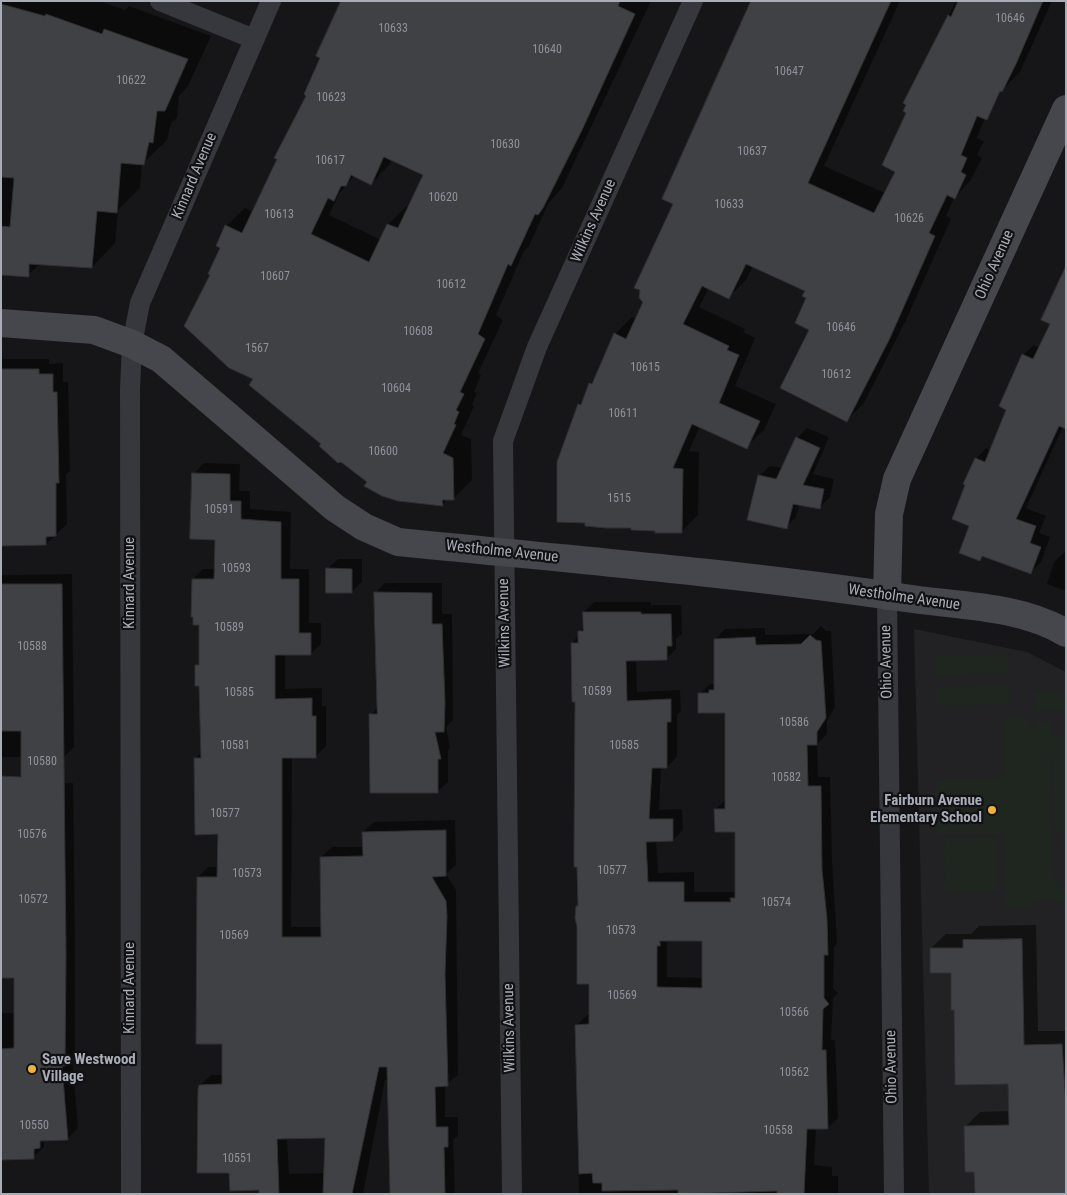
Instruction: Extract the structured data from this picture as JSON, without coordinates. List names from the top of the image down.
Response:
{
  "streets": {
    "street": [
      "Kinnard Avenue",
      "Wilkins Avenue",
      "Ohio Avenue",
      "Westholme Avenue"
    ]
  },
  "crossings": [
    ["Kinnard Avenue", "Westholme Avenue"],
    ["Wilkins Avenue", "Westholme Avenue"],
    ["Ohio Avenue", "Westholme Avenue"]
  ],
  "places": ["Fairburn Avenue Elementary School", "Save Westwood Village"],
  "house_numbers": [
    "10646",
    "10633",
    "10640",
    "10647",
    "10622",
    "10623",
    "10630",
    "10637",
    "10617",
    "10620",
    "10633",
    "10613",
    "10626",
    "10607",
    "10612",
    "10646",
    "10608",
    "1567",
    "10615",
    "10612",
    "10604",
    "10611",
    "10600",
    "1515",
    "10591",
    "10593",
    "10589",
    "10588",
    "10589",
    "10585",
    "10586",
    "10581",
    "10585",
    "10580",
    "10582",
    "10577",
    "10576",
    "10577",
    "10573",
    "10572",
    "10574",
    "10573",
    "10569",
    "10569",
    "10566",
    "10562",
    "10550",
    "10558",
    "10551"
  ]
}
